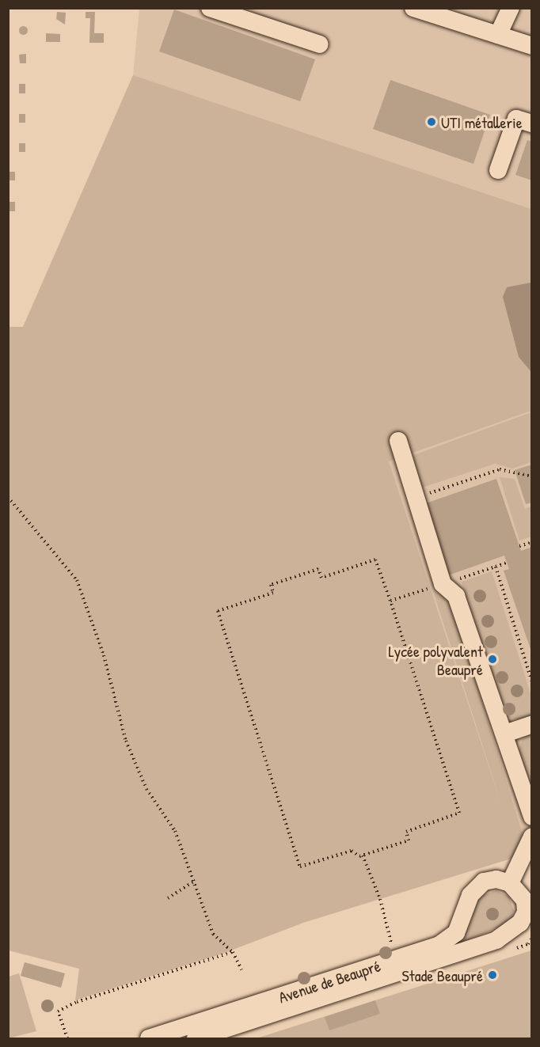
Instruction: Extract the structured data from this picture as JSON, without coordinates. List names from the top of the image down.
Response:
{
  "streets": {
    "street": ["Avenue de Beaupré"]
  },
  "places": ["UTI métallerie", "Lycée polyvalent Beaupré", "Stade Beaupré"]
}
